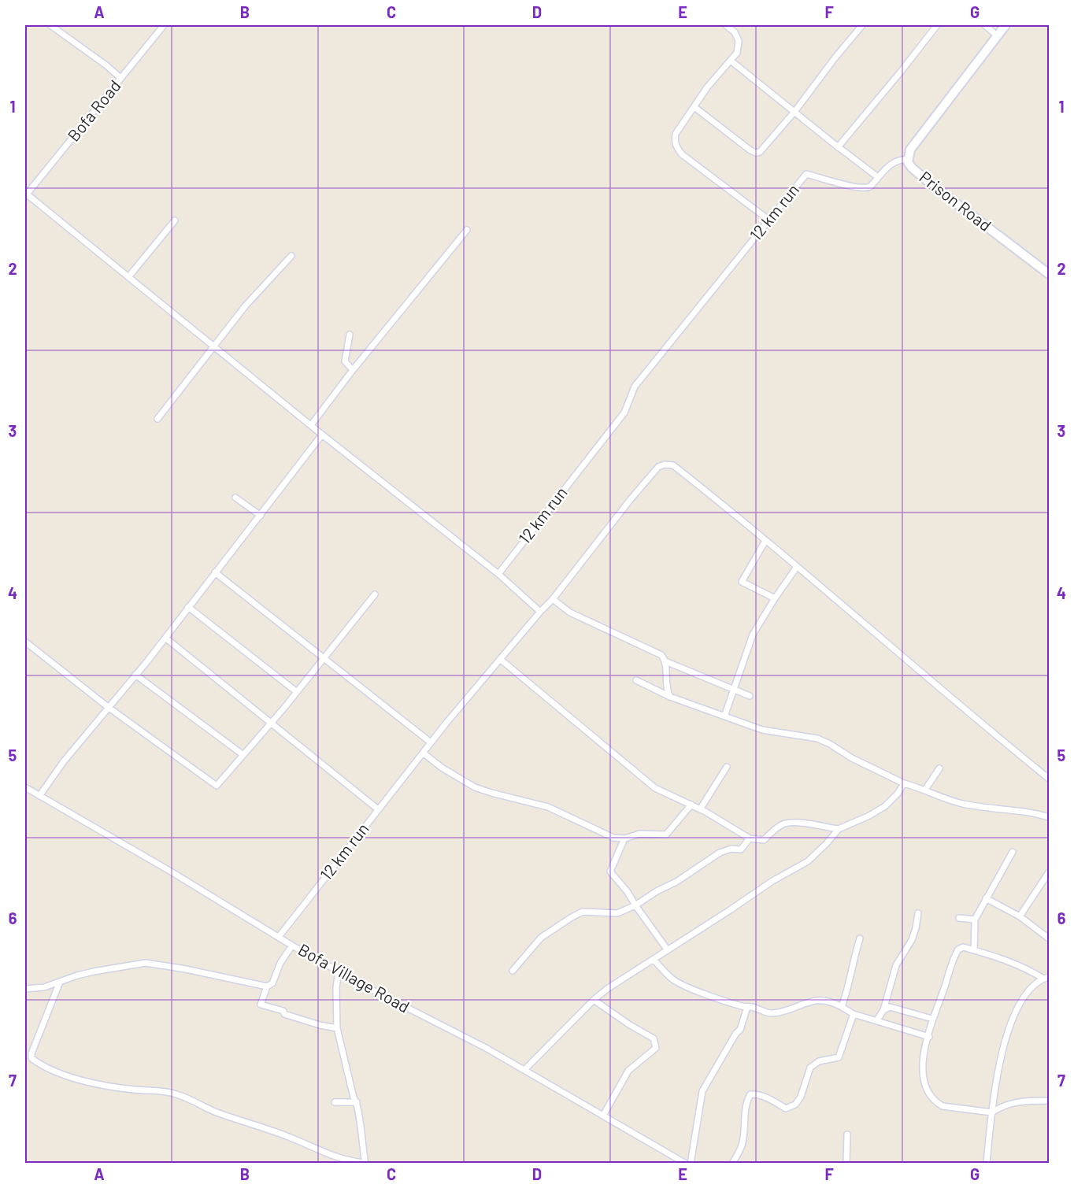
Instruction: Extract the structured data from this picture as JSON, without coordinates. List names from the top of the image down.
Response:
{
  "streets": {
    "street": [
      "Bofa Road",
      "Prison Road",
      "12 km run",
      "Bofa Village Road"
    ]
  },
  "crossings": [
    ["Prison Road", "12 km run"],
    ["12 km run", "Bofa Village Road"]
  ],
  "grid": {
    "columns": [
      "A",
      "B",
      "C",
      "D",
      "E",
      "F",
      "G"
    ],
    "rows": [
      "1",
      "2",
      "3",
      "4",
      "5",
      "6",
      "7"
    ]
  }
}
